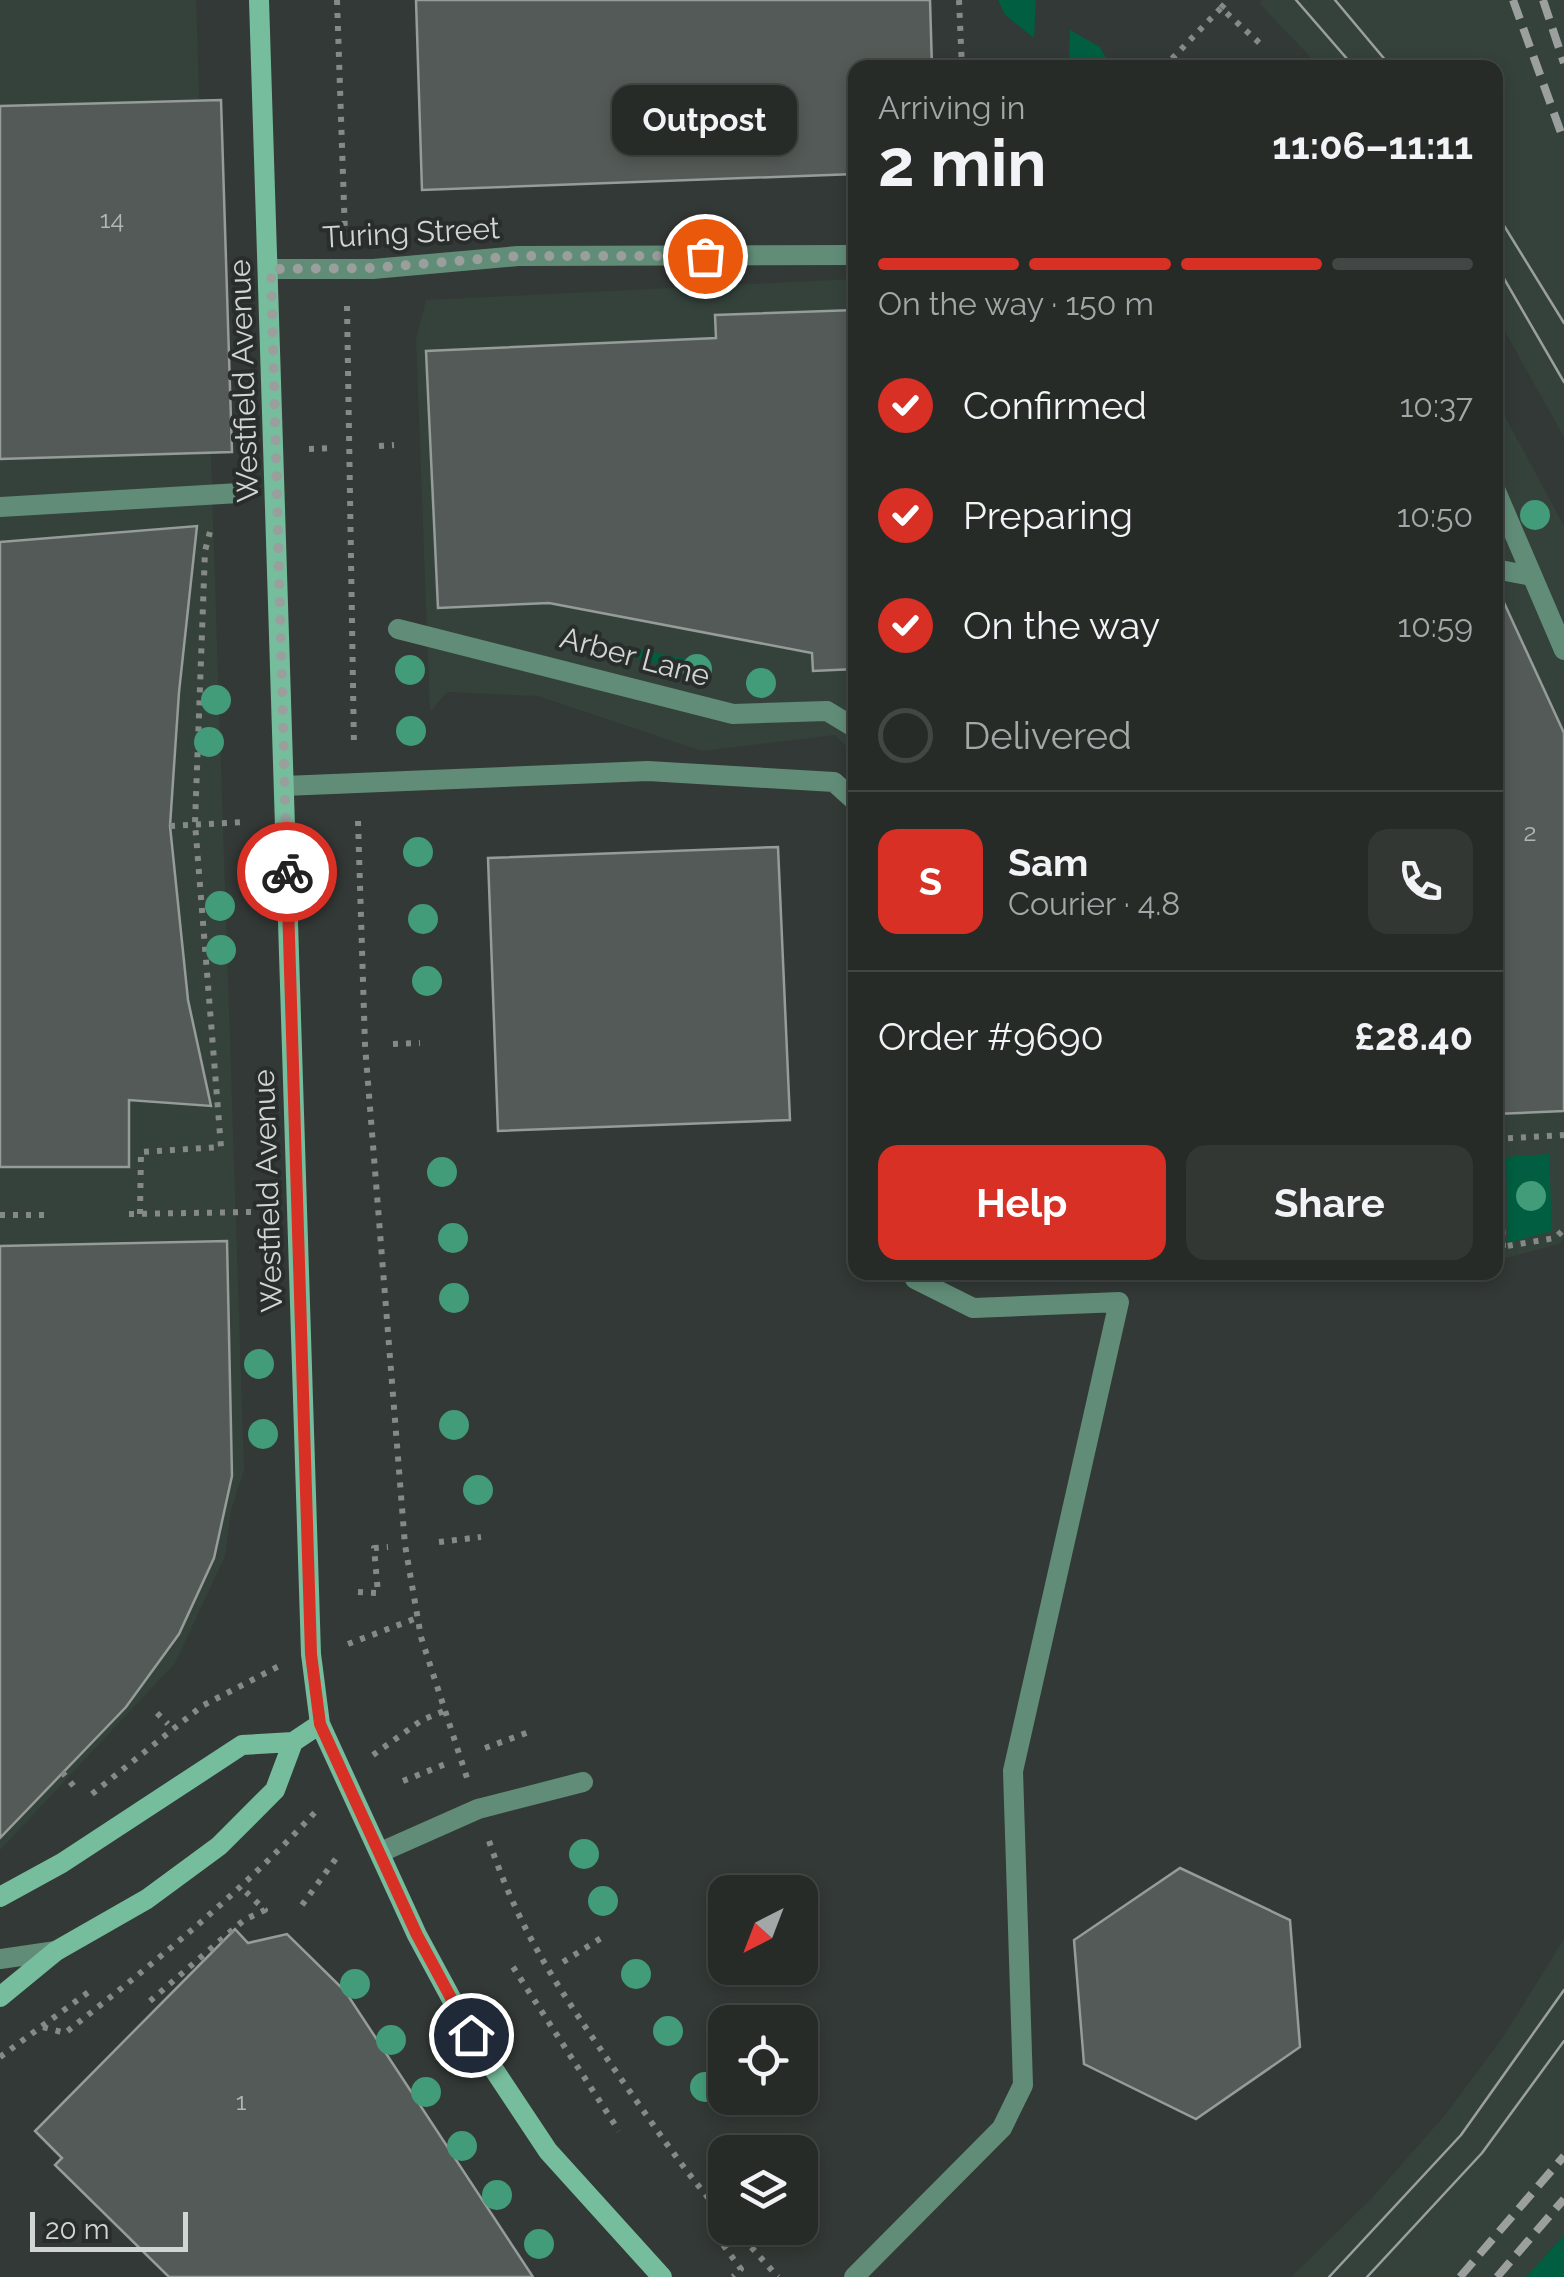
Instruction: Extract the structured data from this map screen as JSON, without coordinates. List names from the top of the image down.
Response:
{
  "streets": {
    "street": ["Turing Street", "Westfield Avenue", "Arber Lane"]
  },
  "crossings": [
    ["Turing Street", "Westfield Avenue"]
  ],
  "places": ["Outpost"],
  "house_numbers": ["14", "2", "1"],
  "scale_bar": "20 m",
  "north": "bottom left",
  "page": {
    "heading": ["2 min", "Arriving in", "11:06–11:11"],
    "panel": [
      "Sam",
      "Courier · 4.8",
      "Order #9690",
      "£28.40"
    ],
    "bubble": "Outpost",
    "bar": "On the way · 150 m",
    "list": [
      ["Confirmed", "10:37"],
      ["Preparing", "10:50"],
      ["On the way", "10:59"],
      "Delivered"
    ],
    "round": "S",
    "buttons": ["Help", "Share"],
    "scale": "20 m"
  }
}
